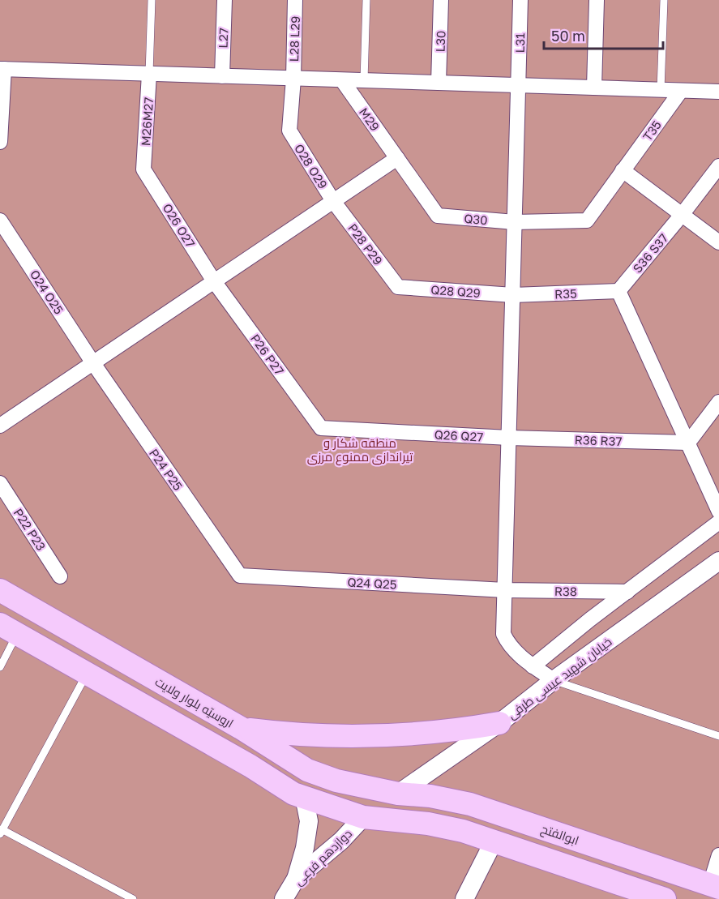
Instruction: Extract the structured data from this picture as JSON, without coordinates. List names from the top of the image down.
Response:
{
  "streets": {
    "main road": ["اروسیّه بلوار ولایت", "ابوالفتح"],
    "street": [
      "L27",
      "L28 L29",
      "L30",
      "L31",
      "M29",
      "M26M27",
      "T35",
      "O28 O29",
      "Q30",
      "O26 O27",
      "P28 P29",
      "S36 S37",
      "Q28 Q29",
      "O24 O25",
      "R35",
      "P26 P27",
      "Q26 Q27",
      "R36 R37",
      "P24 P25",
      "P22 P23",
      "Q24 Q25",
      "R38",
      "خیابان شهید عیسی طرفی",
      "دوازدهم فرعی"
    ]
  },
  "crossings": [
    ["L28 L29", "O28 O29"],
    ["L31", "Q30"],
    ["L31", "Q28 Q29"],
    ["L31", "R35"],
    ["L31", "Q26 Q27"],
    ["L31", "R36 R37"],
    ["L31", "Q24 Q25"],
    ["L31", "R38"],
    ["L31", "خیابان شهید عیسی طرفی"],
    ["M29", "Q30"],
    ["M26M27", "O26 O27"],
    ["T35", "Q30"],
    ["O28 O29", "P28 P29"],
    ["O26 O27", "P26 P27"],
    ["P28 P29", "Q28 Q29"],
    ["S36 S37", "R35"],
    ["Q28 Q29", "R35"],
    ["O24 O25", "P24 P25"],
    ["P26 P27", "Q26 Q27"],
    ["Q26 Q27", "R36 R37"],
    ["P24 P25", "Q24 Q25"],
    ["Q24 Q25", "R38"],
    ["خیابان شهید عیسی طرفی", "اروسیّه بلوار ولایت"],
    ["خیابان شهید عیسی طرفی", "ابوالفتح"],
    ["اروسیّه بلوار ولایت", "ابوالفتح"]
  ],
  "parks": ["منطقه شکار و تیراندازی ممنوع مرزی"],
  "scale_bar": "50 m"
}
